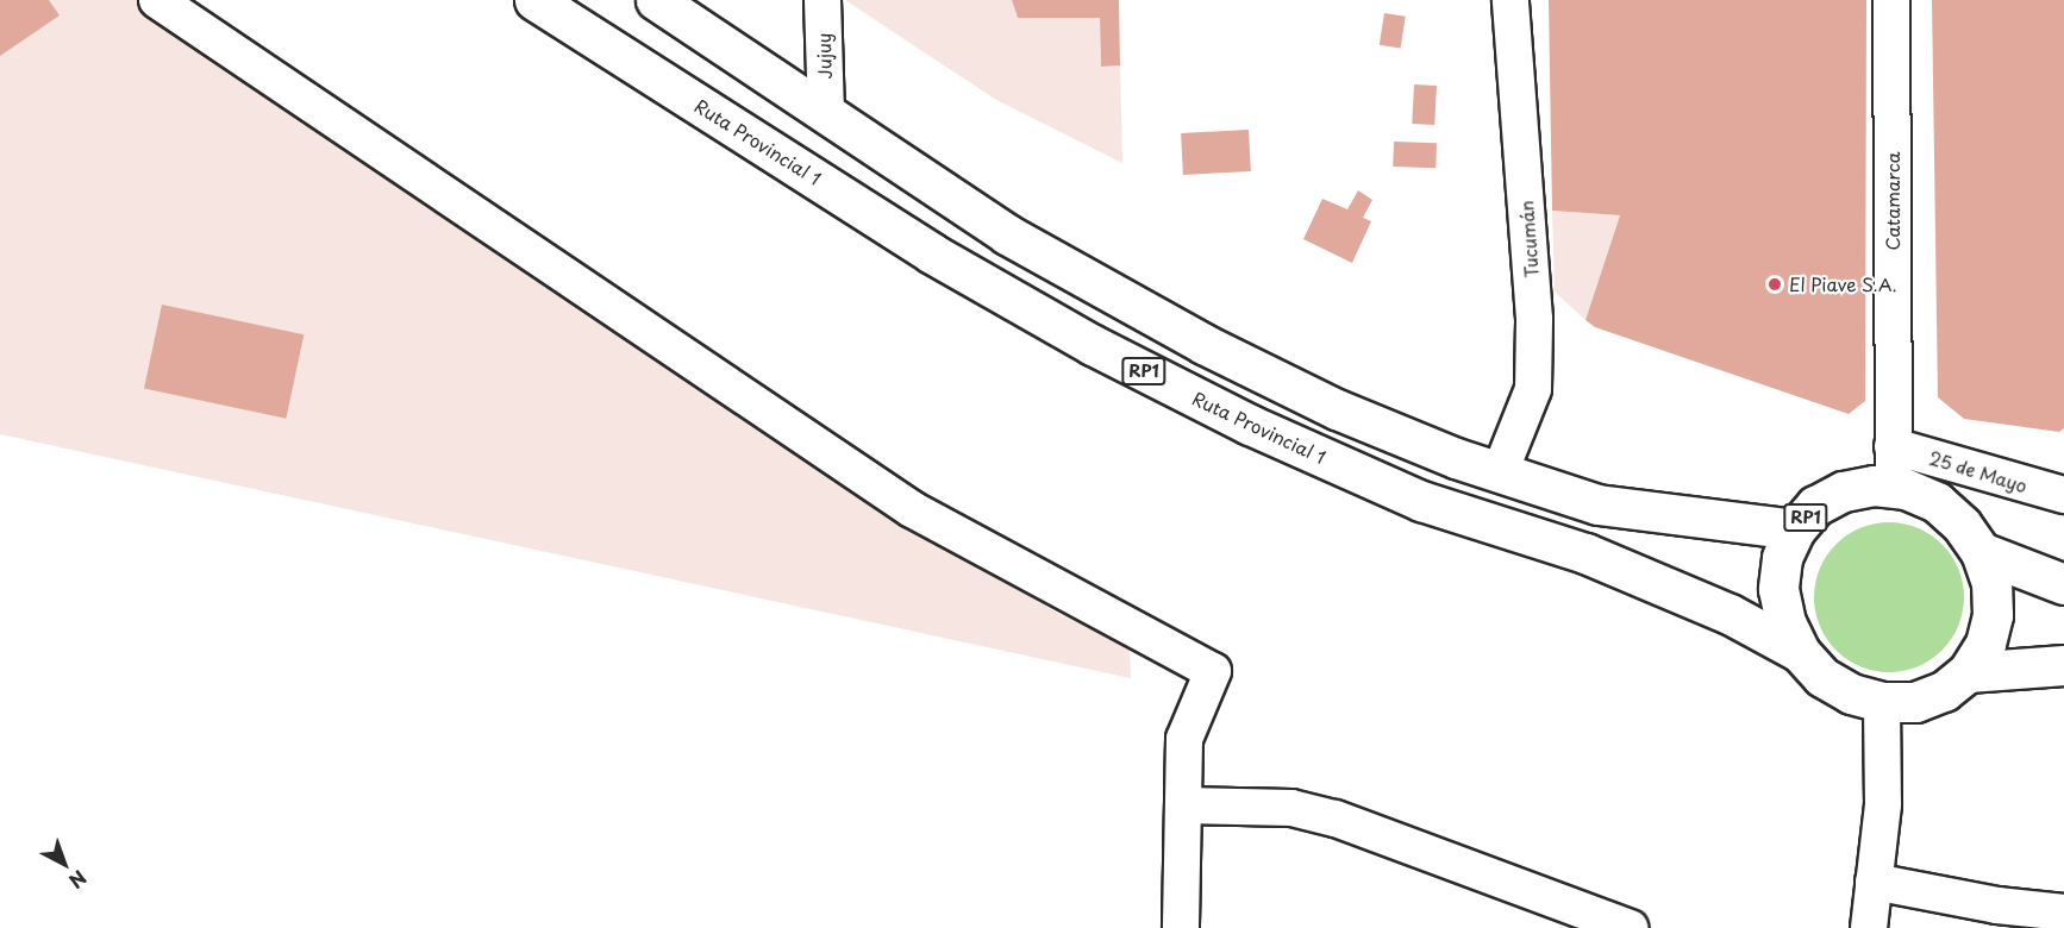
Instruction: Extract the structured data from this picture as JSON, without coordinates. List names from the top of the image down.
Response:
{
  "streets": {
    "main road": ["Ruta Provincial 1", "RP1"],
    "street": [
      "Jujuy",
      "Catamarca",
      "Tucumán",
      "25 de Mayo"
    ]
  },
  "crossings": [
    ["Jujuy", "RP1"],
    ["Ruta Provincial 1", "Catamarca"],
    ["Ruta Provincial 1", "RP1"],
    ["Catamarca", "RP1"],
    ["Catamarca", "25 de Mayo"],
    ["Tucumán", "RP1"]
  ],
  "places": ["El Piave S.A."],
  "north": "bottom right"
}
